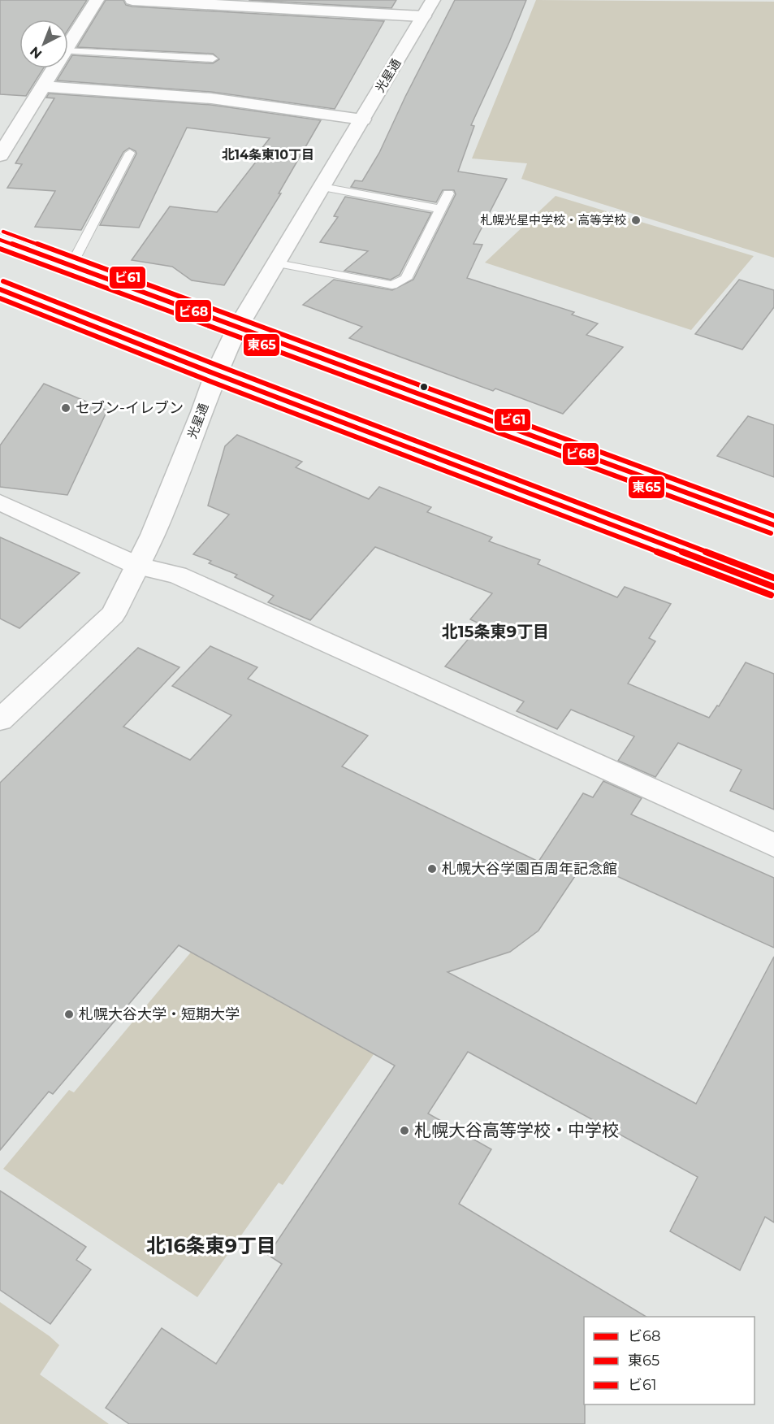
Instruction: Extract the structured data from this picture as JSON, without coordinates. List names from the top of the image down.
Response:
{
  "streets": {
    "street": ["光星通"]
  },
  "districts": ["北14条東10丁目", "北15条東9丁目", "北16条東9丁目"],
  "places": [
    "札幌光星中学校・高等学校",
    "セブン-イレブン",
    "札幌大谷学園百周年記念館",
    "札幌大谷大学・短期大学",
    "札幌大谷高等学校・中学校"
  ],
  "lines": ["transit line ビ61", "transit line ビ68", "transit line 東65"],
  "legend": ["ビ68", "東65", "ビ61"],
  "north": "bottom left"
}
